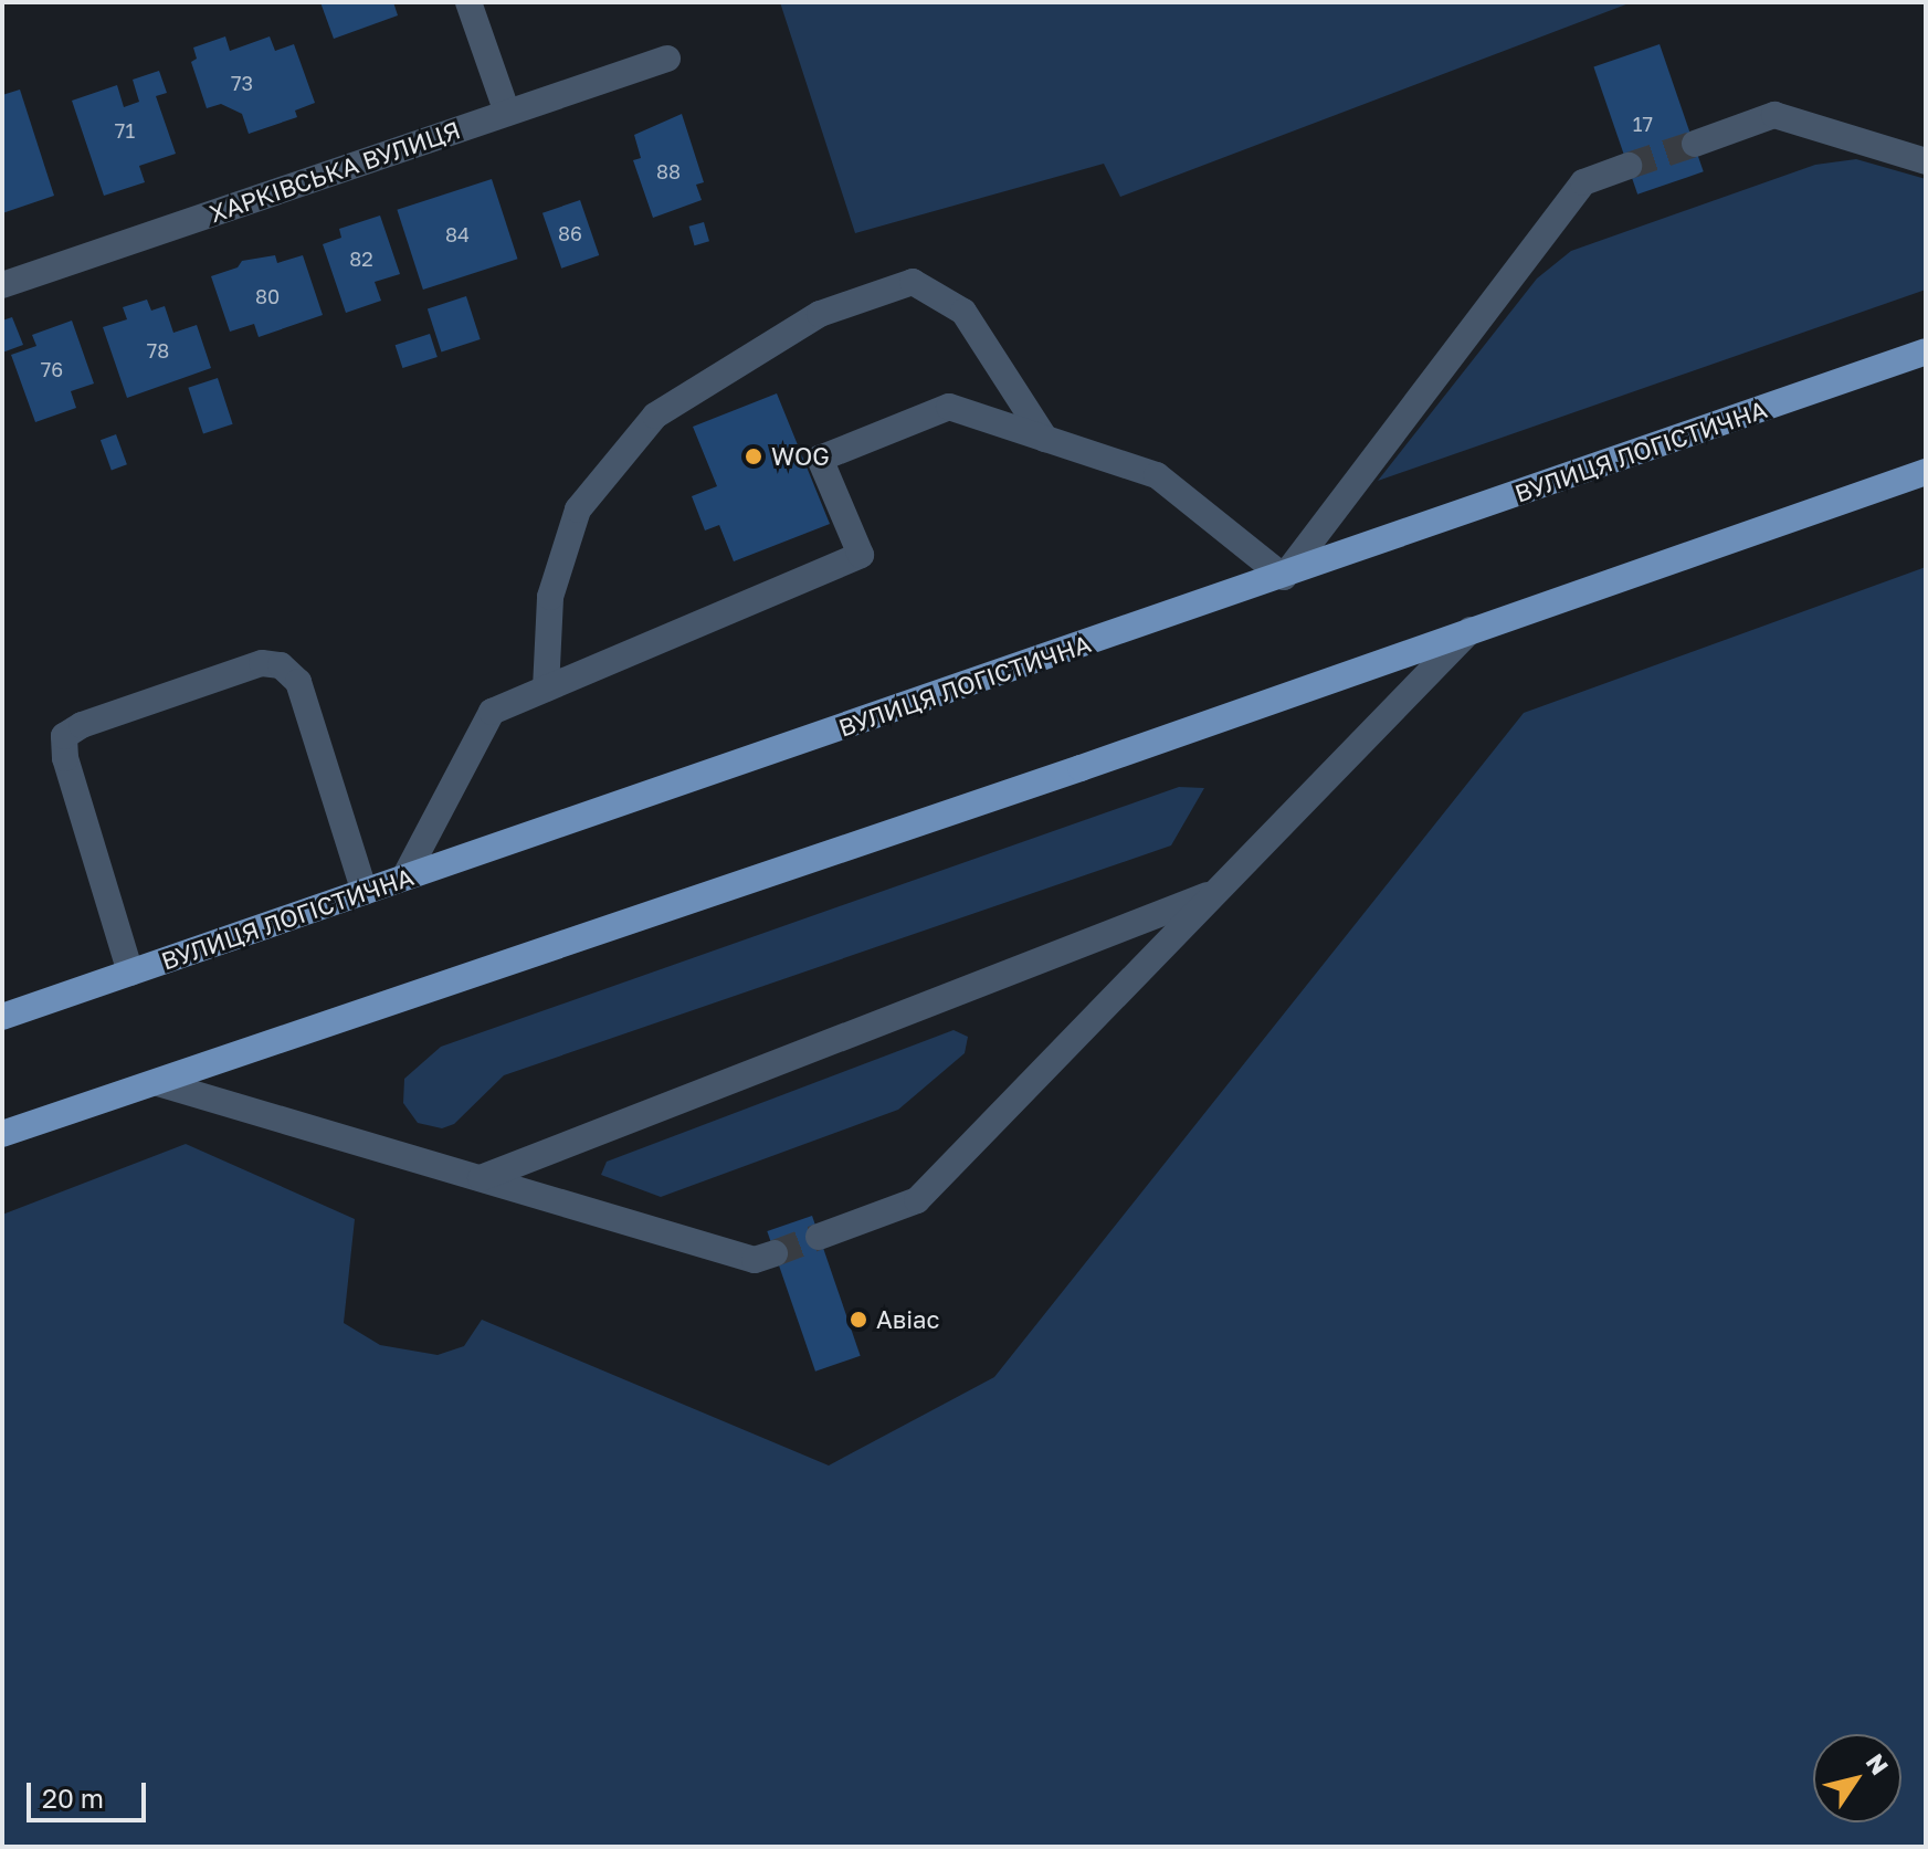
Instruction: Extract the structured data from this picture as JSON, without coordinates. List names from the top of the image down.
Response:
{
  "streets": {
    "main road": ["ВУЛИЦЯ ЛОГІСТИЧНА"],
    "street": ["ХАРКІВСЬКА ВУЛИЦЯ"]
  },
  "places": ["WOG", "Авіас"],
  "house_numbers": [
    "73",
    "17",
    "71",
    "88",
    "86",
    "84",
    "82",
    "80",
    "78",
    "76"
  ],
  "scale_bar": "20 m",
  "north": "top right"
}
